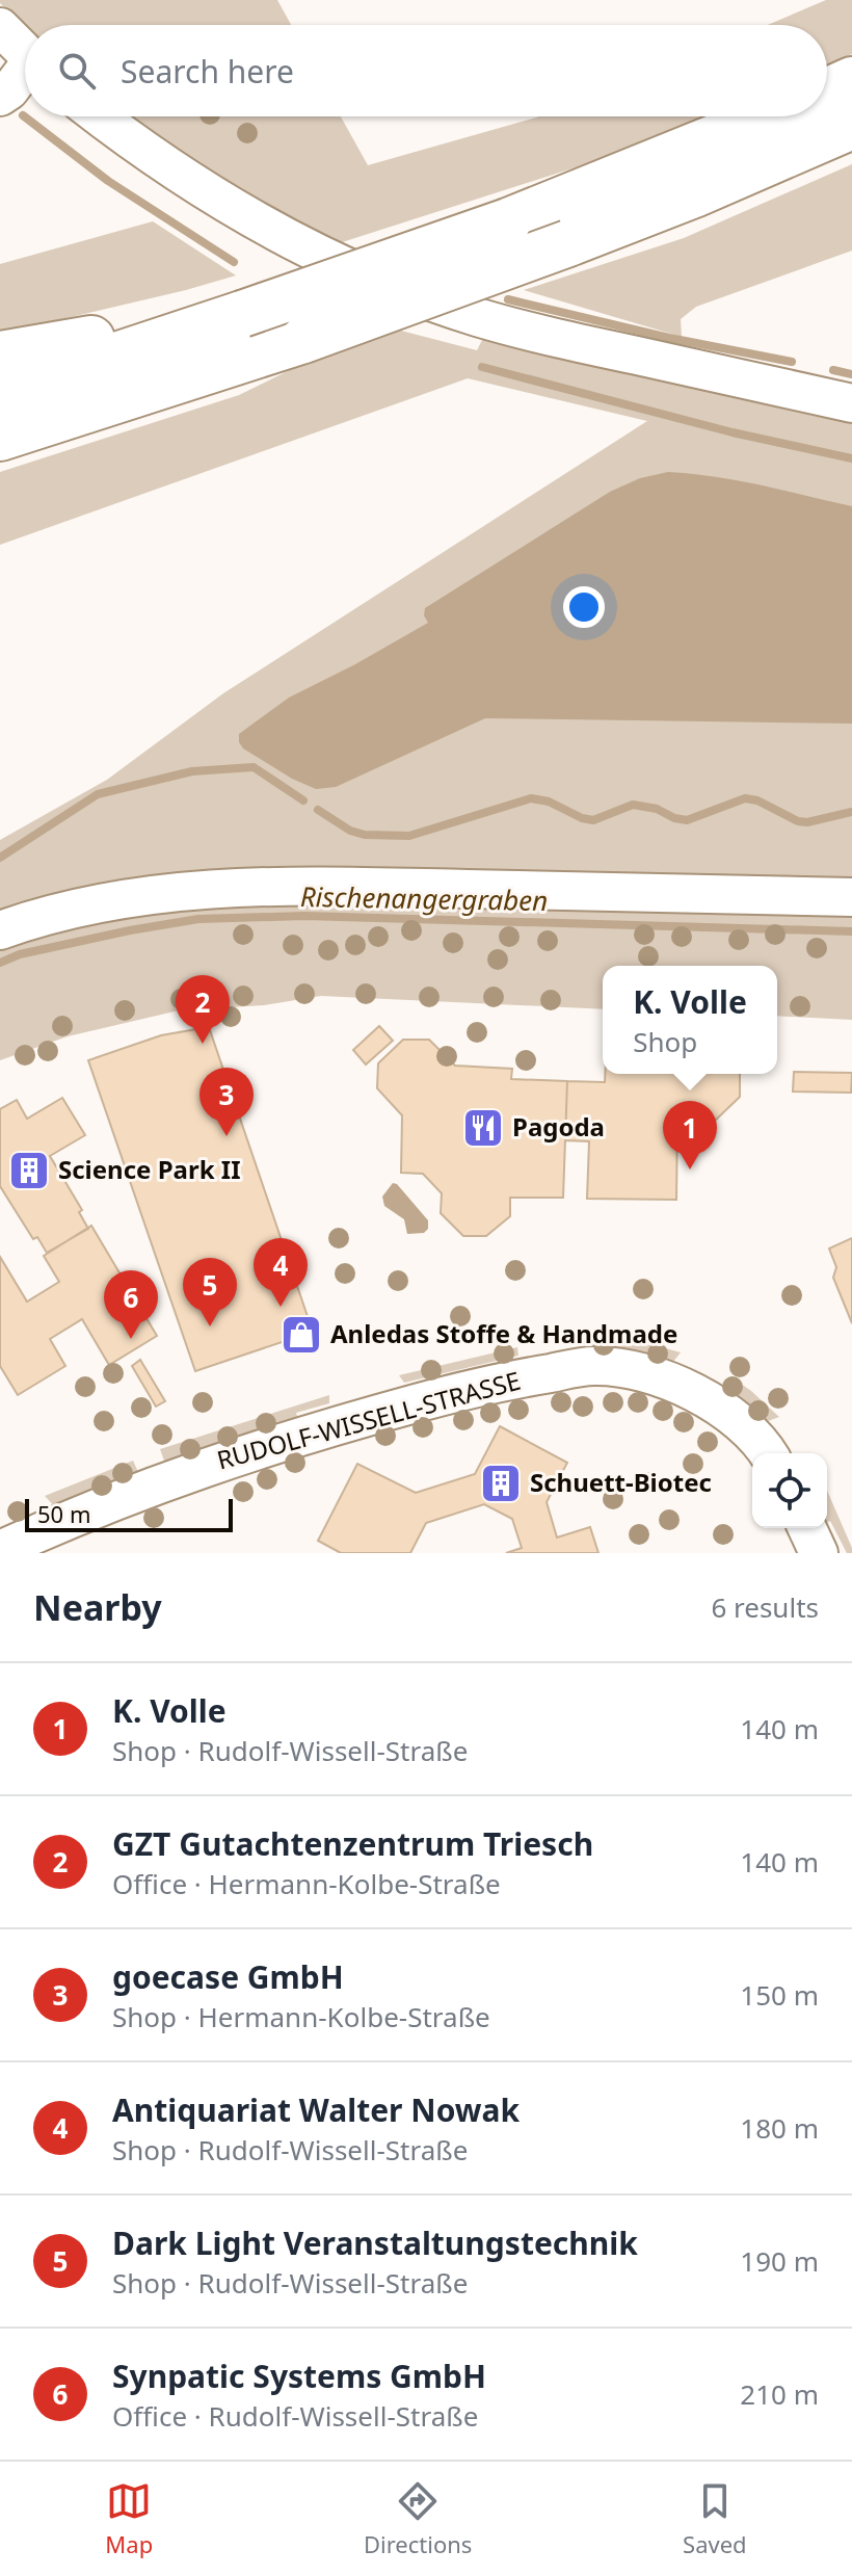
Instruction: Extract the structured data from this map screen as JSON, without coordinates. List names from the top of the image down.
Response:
{
  "streets": {
    "street": ["RUDOLF-WISSELL-STRASSE"]
  },
  "water": ["Rischenangergraben"],
  "places": {
    "restaurant": ["Pagoda"],
    "building": ["Science Park II", "Schuett-Biotec"],
    "shop": ["Anledas Stoffe & Handmade"]
  },
  "scale_bar": "50 m",
  "page": {
    "search": "Search here",
    "popup": ["K. Volle", "Shop"],
    "pins": [
      "2",
      "3",
      "1",
      "4",
      "5",
      "6"
    ],
    "scale": "50 m",
    "heading": ["Nearby", "6 results"],
    "list": [
      {
        "mark": "1",
        "name": "K. Volle",
        "note": "Shop · Rudolf-Wissell-Straße",
        "value": "140 m"
      },
      {
        "mark": "2",
        "name": "GZT Gutachtenzentrum Triesch",
        "note": "Office · Hermann-Kolbe-Straße",
        "value": "140 m"
      },
      {
        "mark": "3",
        "name": "goecase GmbH",
        "note": "Shop · Hermann-Kolbe-Straße",
        "value": "150 m"
      },
      {
        "mark": "4",
        "name": "Antiquariat Walter Nowak",
        "note": "Shop · Rudolf-Wissell-Straße",
        "value": "180 m"
      },
      {
        "mark": "5",
        "name": "Dark Light Veranstaltungstechnik",
        "note": "Shop · Rudolf-Wissell-Straße",
        "value": "190 m"
      },
      {
        "mark": "6",
        "name": "Synpatic Systems GmbH",
        "note": "Office · Rudolf-Wissell-Straße",
        "value": "210 m"
      }
    ],
    "nav": ["Map", "Directions", "Saved"]
  }
}
